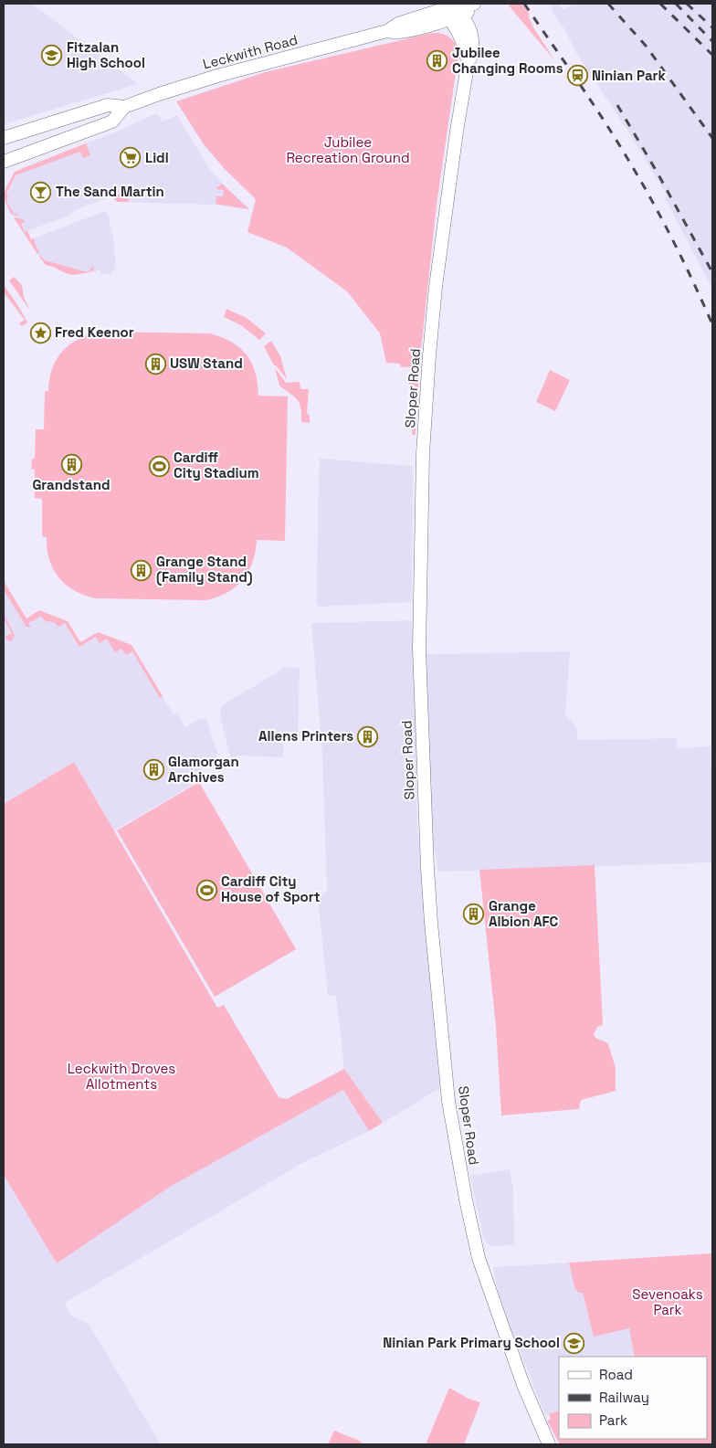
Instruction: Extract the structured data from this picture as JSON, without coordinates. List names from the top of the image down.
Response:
{
  "streets": {
    "street": ["Leckwith Road", "Sloper Road"]
  },
  "crossings": [
    ["Leckwith Road", "Sloper Road"]
  ],
  "parks": ["Jubilee Recreation Ground", "Leckwith Droves Allotments", "Sevenoaks Park"],
  "places": {
    "school or university": ["Fitzalan High School", "Ninian Park Primary School"],
    "building": [
      "Jubilee Changing Rooms",
      "USW Stand",
      "Grandstand",
      "Grange Stand (Family Stand)",
      "Allens Printers",
      "Glamorgan Archives",
      "Grange Albion AFC"
    ],
    "station": ["Ninian Park"],
    "supermarket": ["Lidl"],
    "bar": ["The Sand Martin"],
    "place": ["Fred Keenor"],
    "sports": ["Cardiff City Stadium", "Cardiff City House of Sport"]
  },
  "legend": ["Road", "Railway", "Park"]
}
